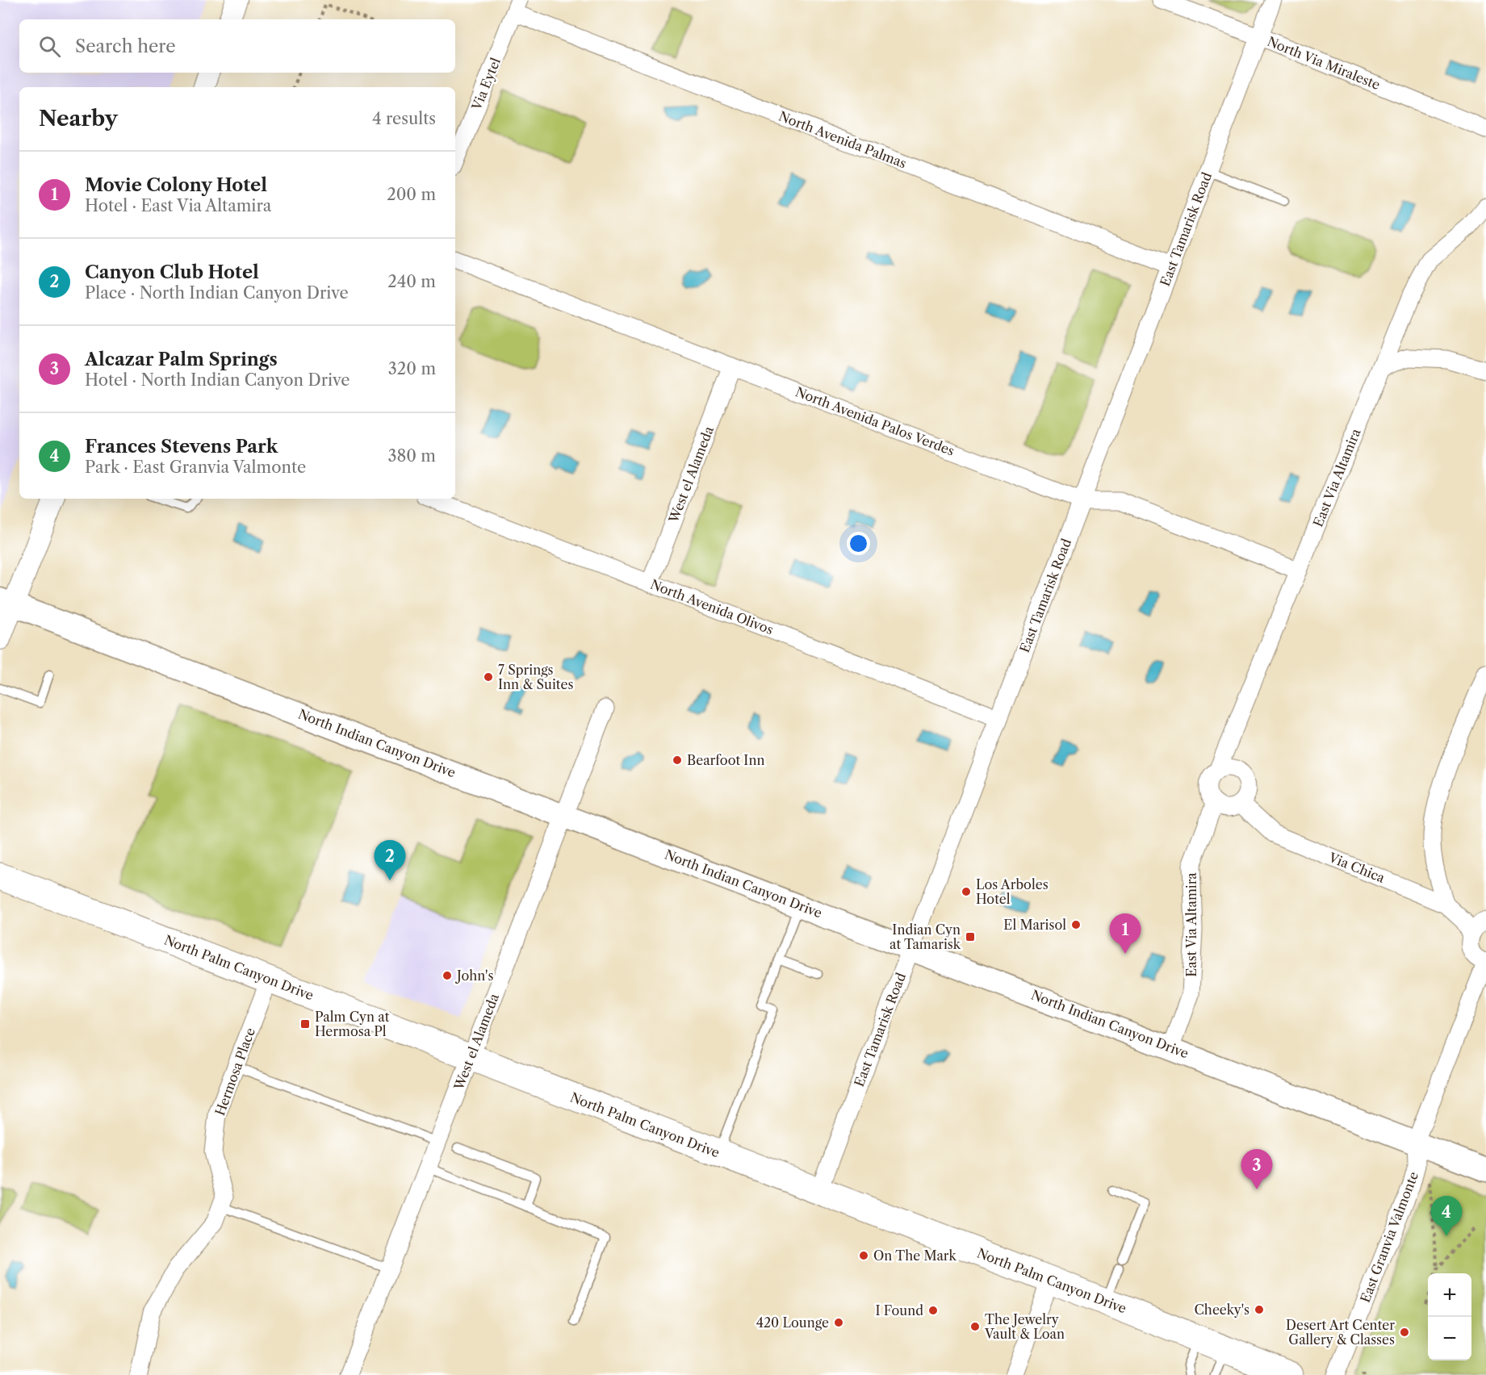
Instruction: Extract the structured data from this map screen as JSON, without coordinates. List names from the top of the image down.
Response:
{
  "streets": {
    "main road": ["North Indian Canyon Drive", "North Palm Canyon Drive"],
    "street": [
      "North Via Miraleste",
      "Via Eytel",
      "North Avenida Palmas",
      "East Tamarisk Road",
      "North Avenida Palos Verdes",
      "West el Alameda",
      "East Via Altamira",
      "North Avenida Olivos",
      "Via Chica",
      "Hermosa Place",
      "East Granvia Valmonte"
    ]
  },
  "crossings": [
    ["North Via Miraleste", "East Tamarisk Road"],
    ["Via Eytel", "North Avenida Palmas"],
    ["North Avenida Palmas", "East Tamarisk Road"],
    ["East Tamarisk Road", "North Avenida Palos Verdes"],
    ["East Tamarisk Road", "North Avenida Olivos"],
    ["East Tamarisk Road", "North Indian Canyon Drive"],
    ["East Tamarisk Road", "North Palm Canyon Drive"],
    ["North Avenida Palos Verdes", "West el Alameda"],
    ["North Avenida Palos Verdes", "East Via Altamira"],
    ["West el Alameda", "North Avenida Olivos"],
    ["West el Alameda", "North Indian Canyon Drive"],
    ["West el Alameda", "North Palm Canyon Drive"],
    ["East Via Altamira", "North Indian Canyon Drive"],
    ["East Via Altamira", "Via Chica"],
    ["North Indian Canyon Drive", "East Granvia Valmonte"],
    ["Via Chica", "East Granvia Valmonte"],
    ["North Palm Canyon Drive", "Hermosa Place"]
  ],
  "places": {
    "other": [
      "7 Springs Inn & Suites",
      "Bearfoot Inn",
      "Los Arboles Hotel",
      "El Marisol",
      "John's",
      "On The Mark",
      "Cheeky's",
      "I Found",
      "420 Lounge",
      "The Jewelry Vault & Loan",
      "Desert Art Center Gallery & Classes"
    ],
    "transit": ["Indian Cyn at Tamarisk", "Palm Cyn at Hermosa Pl"]
  },
  "page": {
    "search": "Search here",
    "heading": ["Nearby", "4 results"],
    "list": [
      {
        "mark": "1",
        "name": "Movie Colony Hotel",
        "note": "Hotel · East Via Altamira",
        "value": "200 m"
      },
      {
        "mark": "2",
        "name": "Canyon Club Hotel",
        "note": "Place · North Indian Canyon Drive",
        "value": "240 m"
      },
      {
        "mark": "3",
        "name": "Alcazar Palm Springs",
        "note": "Hotel · North Indian Canyon Drive",
        "value": "320 m"
      },
      {
        "mark": "4",
        "name": "Frances Stevens Park",
        "note": "Park · East Granvia Valmonte",
        "value": "380 m"
      }
    ],
    "pins": [
      "2",
      "1",
      "3",
      "4"
    ],
    "map_buttons": ["+", "−"]
  }
}
